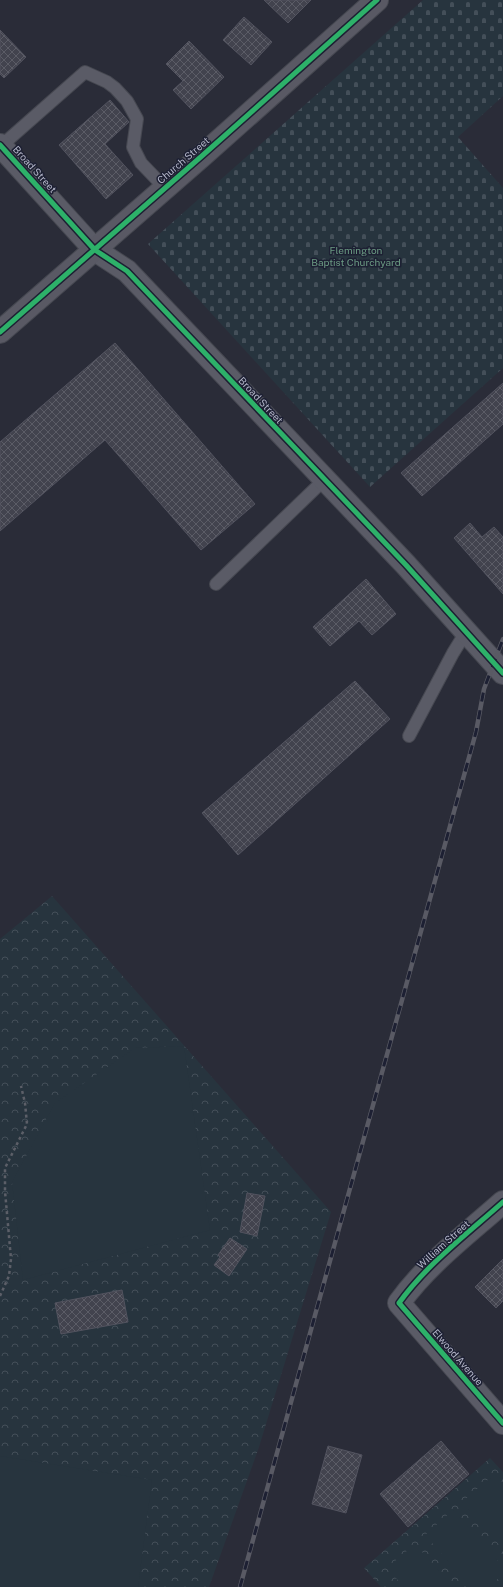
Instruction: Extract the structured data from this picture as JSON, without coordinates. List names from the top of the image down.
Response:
{
  "streets": {
    "street": [
      "Church Street",
      "Broad Street",
      "William Street",
      "Elwood Avenue"
    ]
  },
  "crossings": [
    ["Church Street", "Broad Street"],
    ["William Street", "Elwood Avenue"]
  ],
  "parks": ["Flemington Baptist Churchyard"]
}
